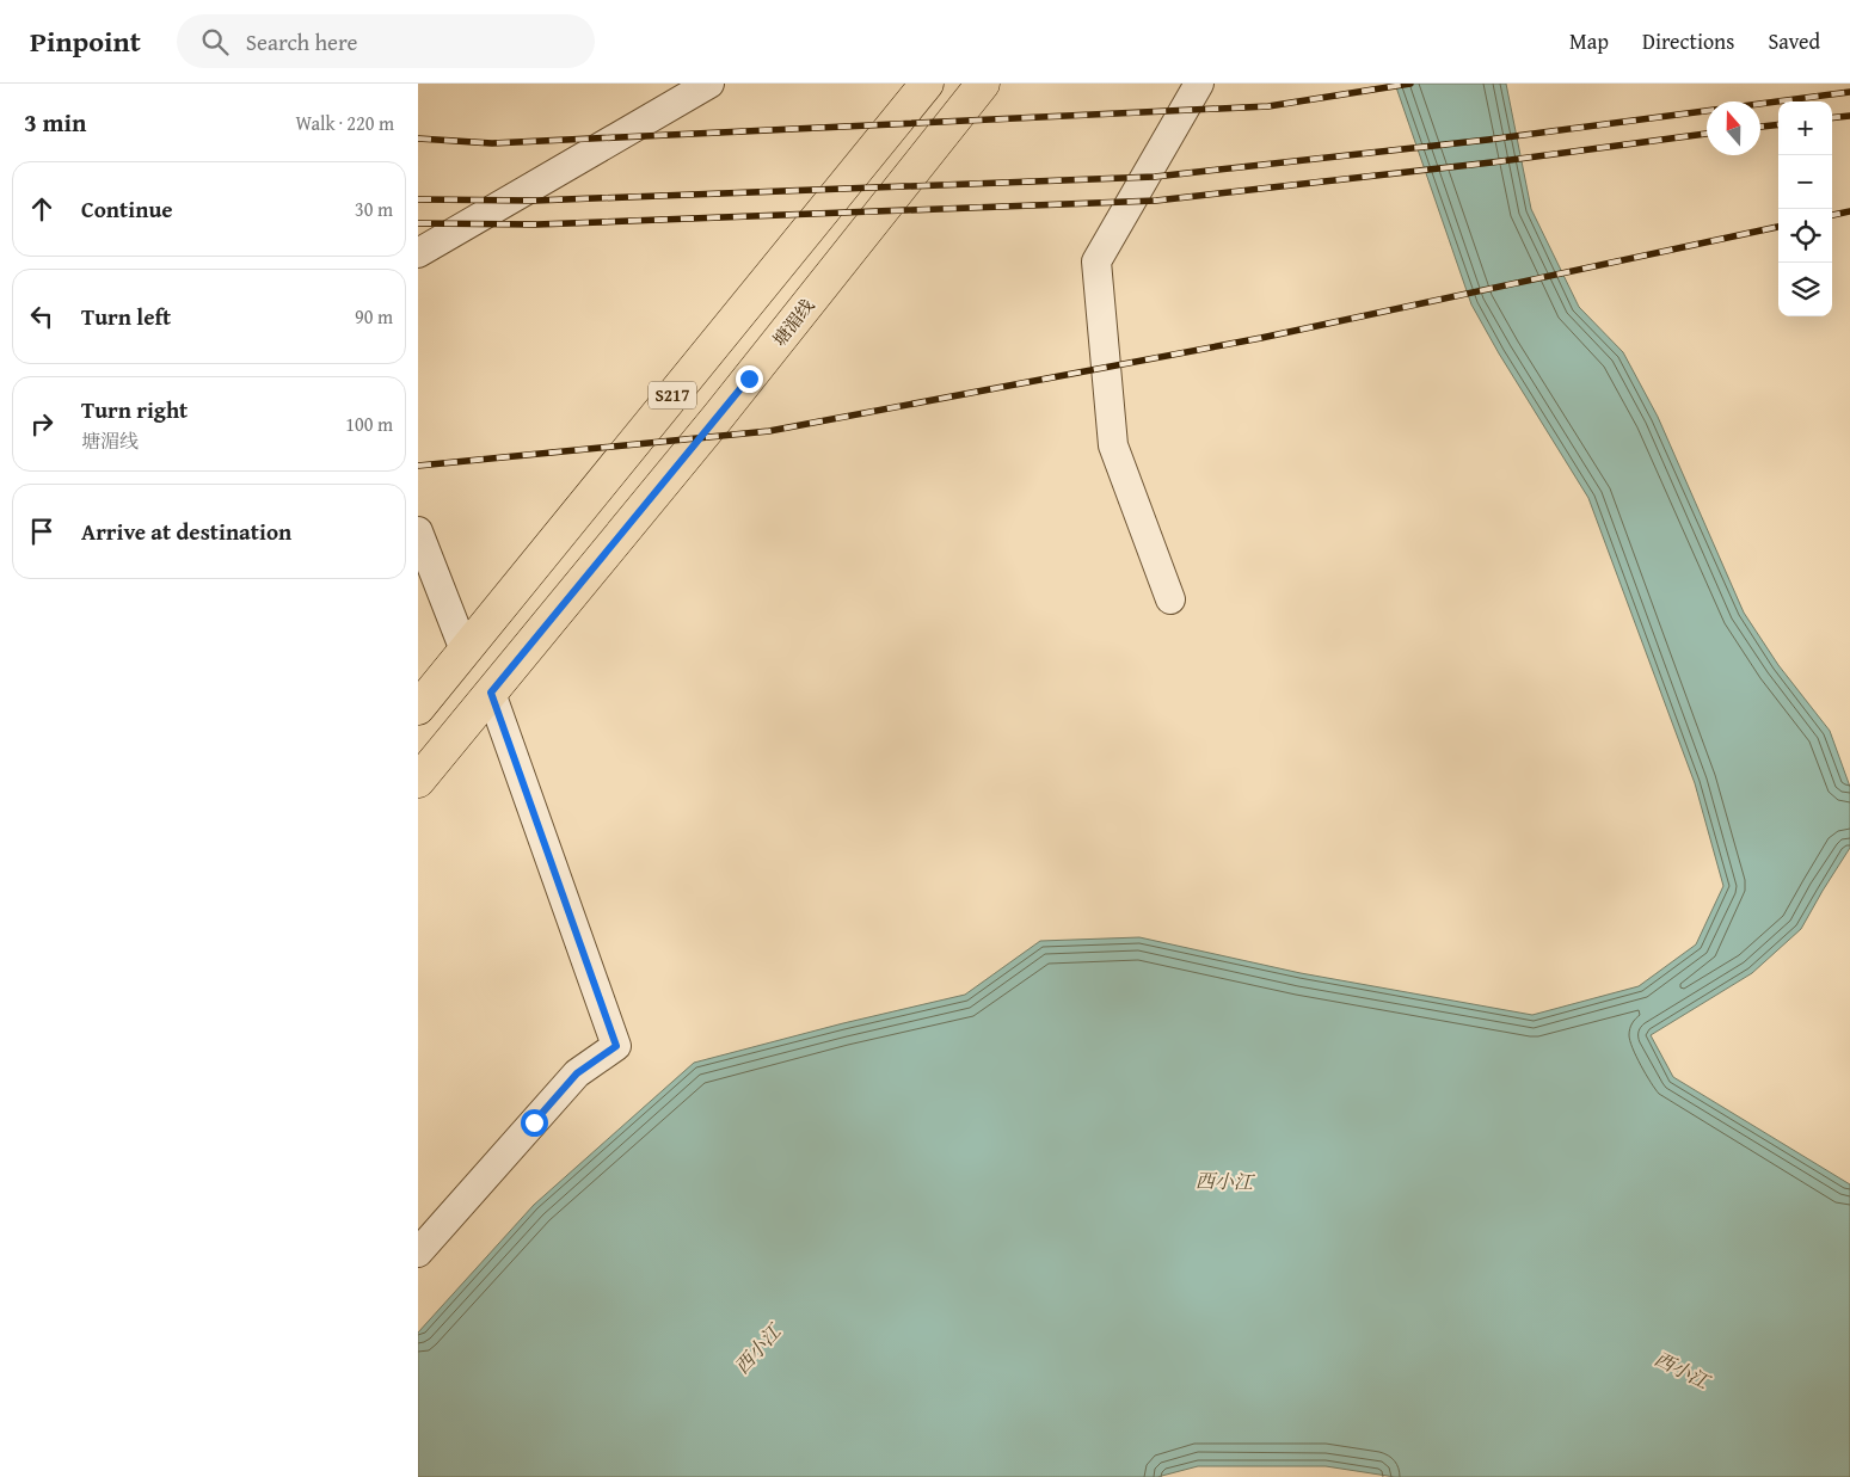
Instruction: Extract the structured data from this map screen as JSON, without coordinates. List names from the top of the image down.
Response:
{
  "streets": {
    "main road": ["塘湄线", "S217"]
  },
  "water": ["西小江"],
  "north": "top",
  "page": {
    "header": "Pinpoint",
    "search": "Search here",
    "nav": ["Map", "Directions", "Saved"],
    "heading": ["3 min", "Walk · 220 m"],
    "map_buttons": ["+", "−"],
    "list": [
      ["Continue", "30 m"],
      ["Turn left", "90 m"],
      ["Turn right", "塘湄线", "100 m"],
      "Arrive at destination"
    ]
  }
}
